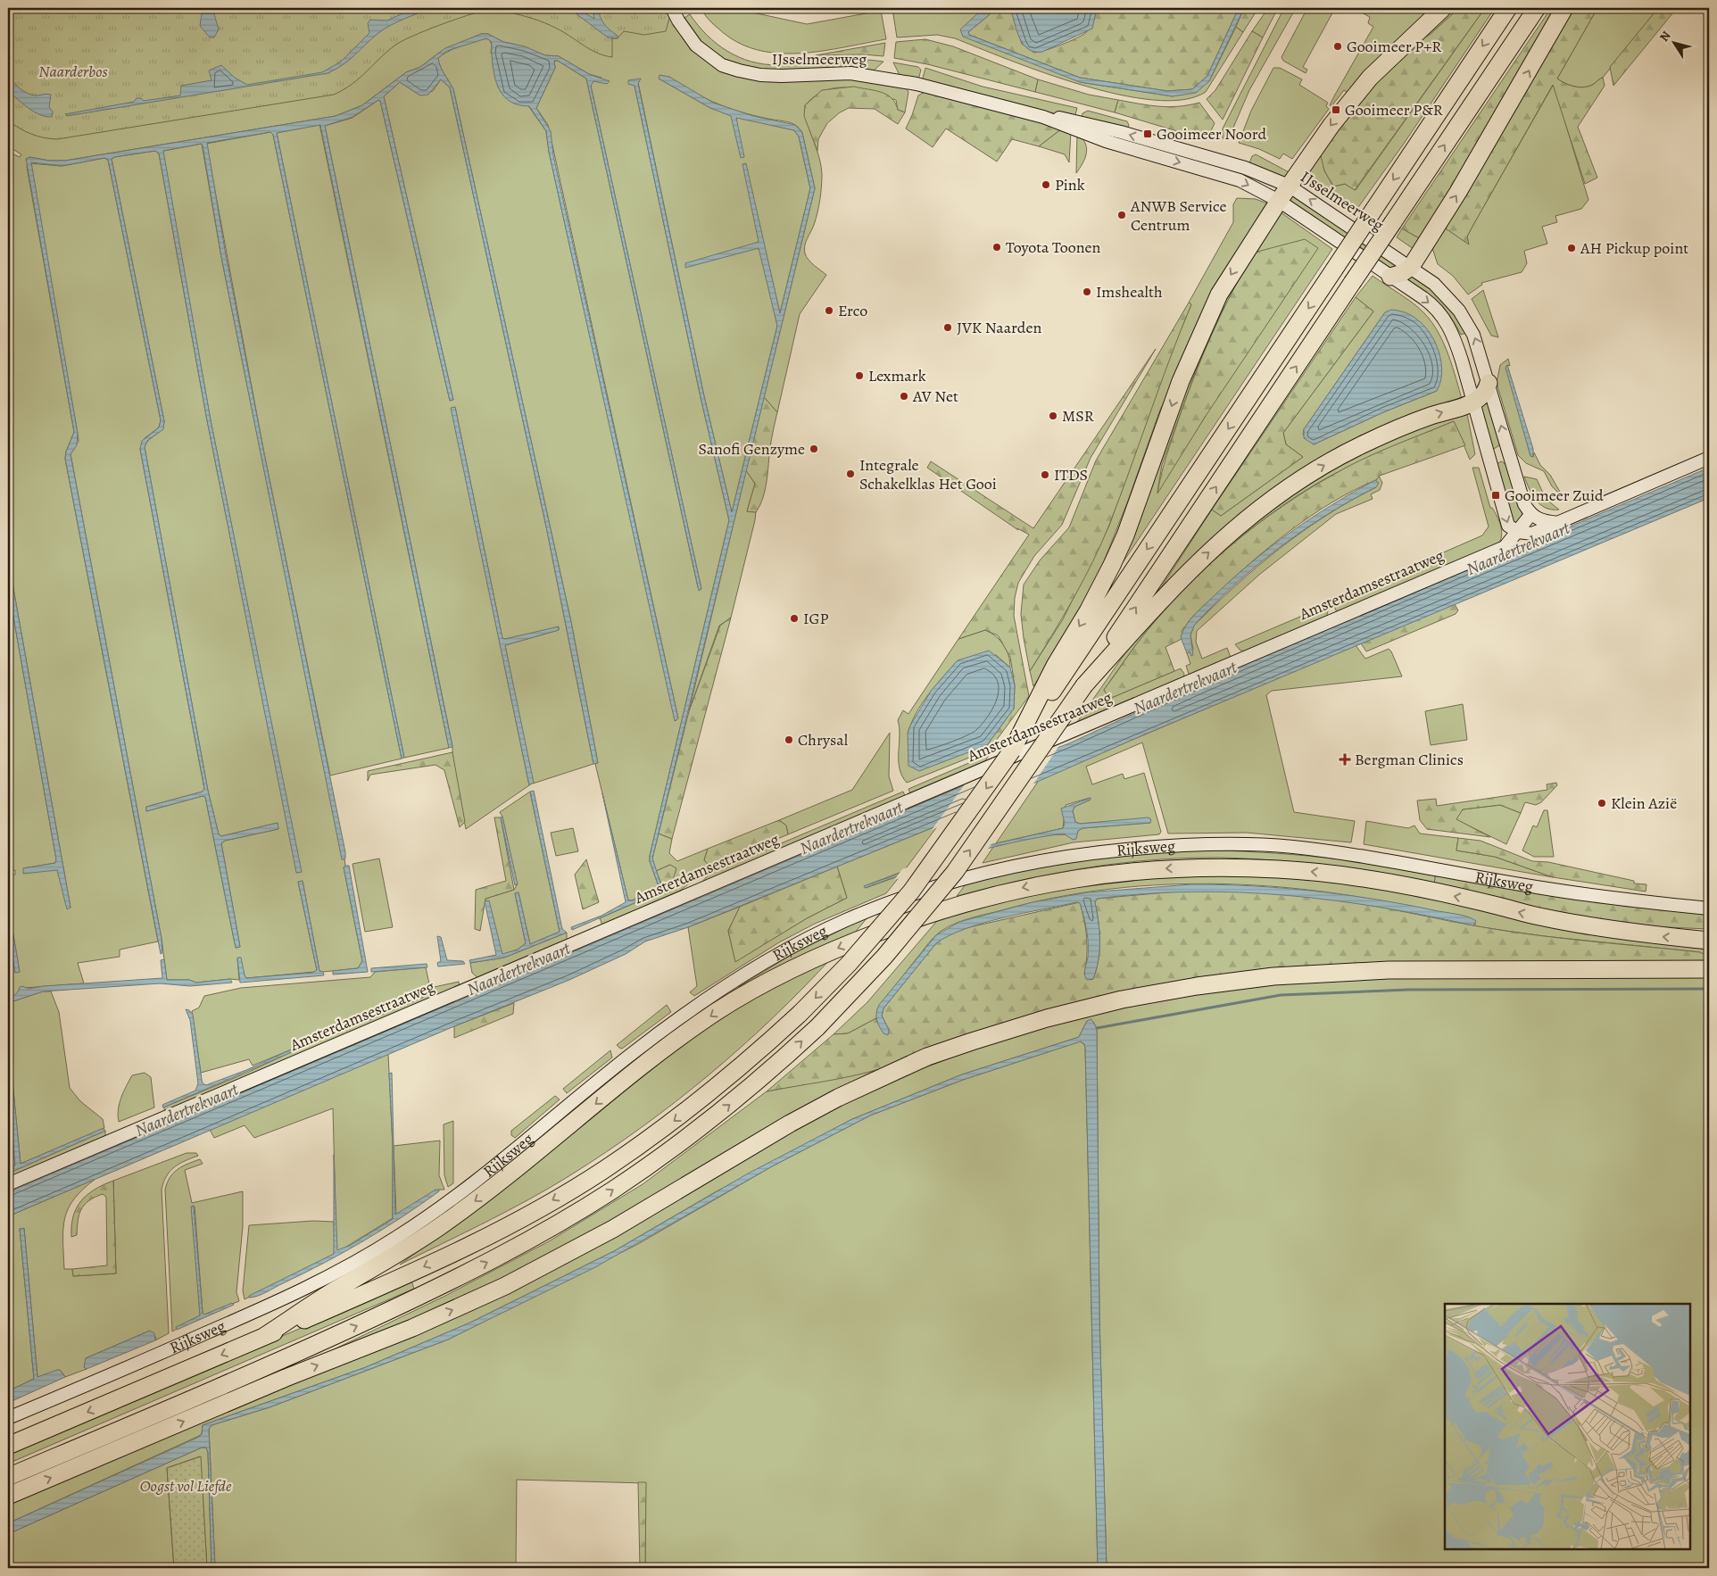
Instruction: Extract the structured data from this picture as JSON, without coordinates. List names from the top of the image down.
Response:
{
  "streets": {
    "highway": ["Rijksweg"],
    "main road": ["IJsselmeerweg", "Amsterdamsestraatweg"]
  },
  "crossings": [
    ["IJsselmeerweg", "Amsterdamsestraatweg"]
  ],
  "water": ["Naardertrekvaart"],
  "parks": ["Naarderbos", "Oogst vol Liefde"],
  "places": {
    "other": [
      "Gooimeer P+R",
      "Pink",
      "ANWB Service Centrum",
      "Toyota Toonen",
      "AH Pickup point",
      "Imshealth",
      "Erco",
      "JVK Naarden",
      "Lexmark",
      "AV Net",
      "MSR",
      "Sanofi Genzyme",
      "Integrale Schakelklas Het Gooi",
      "ITDS",
      "IGP",
      "Chrysal",
      "Klein Azië"
    ],
    "transit": ["Gooimeer P&R", "Gooimeer Noord", "Gooimeer Zuid"],
    "health": ["Bergman Clinics"]
  },
  "north": "top left"
}
